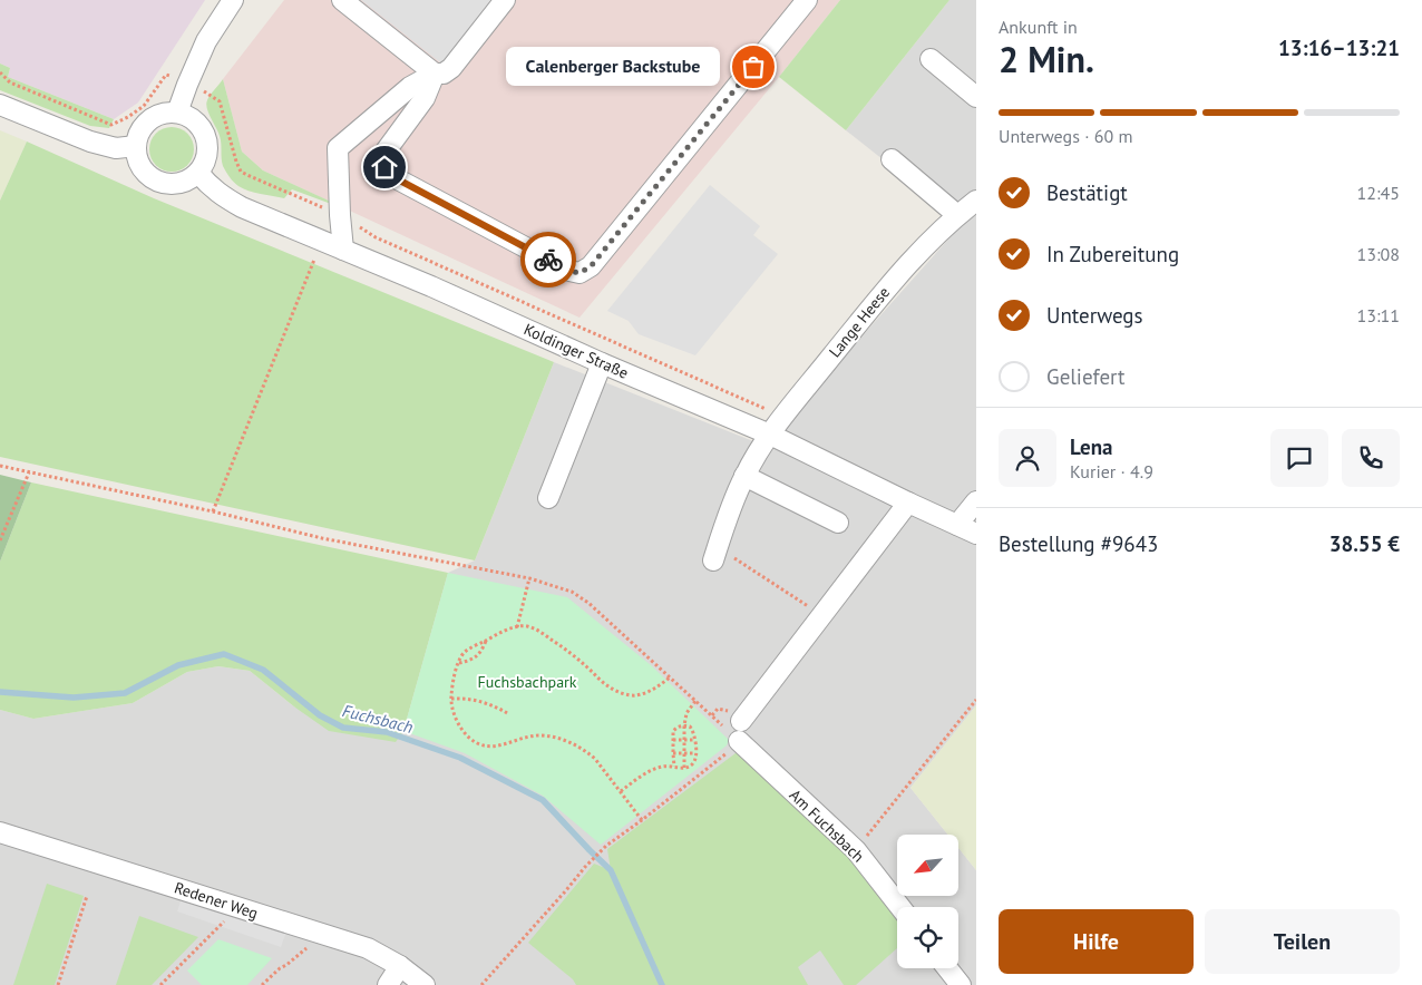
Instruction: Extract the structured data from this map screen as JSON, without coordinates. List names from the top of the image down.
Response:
{
  "streets": {
    "street": [
      "Lange Heese",
      "Koldinger Straße",
      "Am Fuchsbach",
      "Redener Weg"
    ]
  },
  "crossings": [
    ["Lange Heese", "Koldinger Straße"]
  ],
  "water": ["Fuchsbach"],
  "parks": ["Fuchsbachpark"],
  "places": ["Calenberger Backstube"],
  "north": "bottom left",
  "page": {
    "heading": ["2 Min.", "Ankunft in", "13:16–13:21"],
    "panel": [
      "Lena",
      "Kurier · 4.9",
      "Bestellung #9643",
      "38.55 €"
    ],
    "bubble": "Calenberger Backstube",
    "bar": "Unterwegs · 60 m",
    "list": [
      ["Bestätigt", "12:45"],
      ["In Zubereitung", "13:08"],
      ["Unterwegs", "13:11"],
      "Geliefert"
    ],
    "buttons": ["Hilfe", "Teilen"]
  }
}
